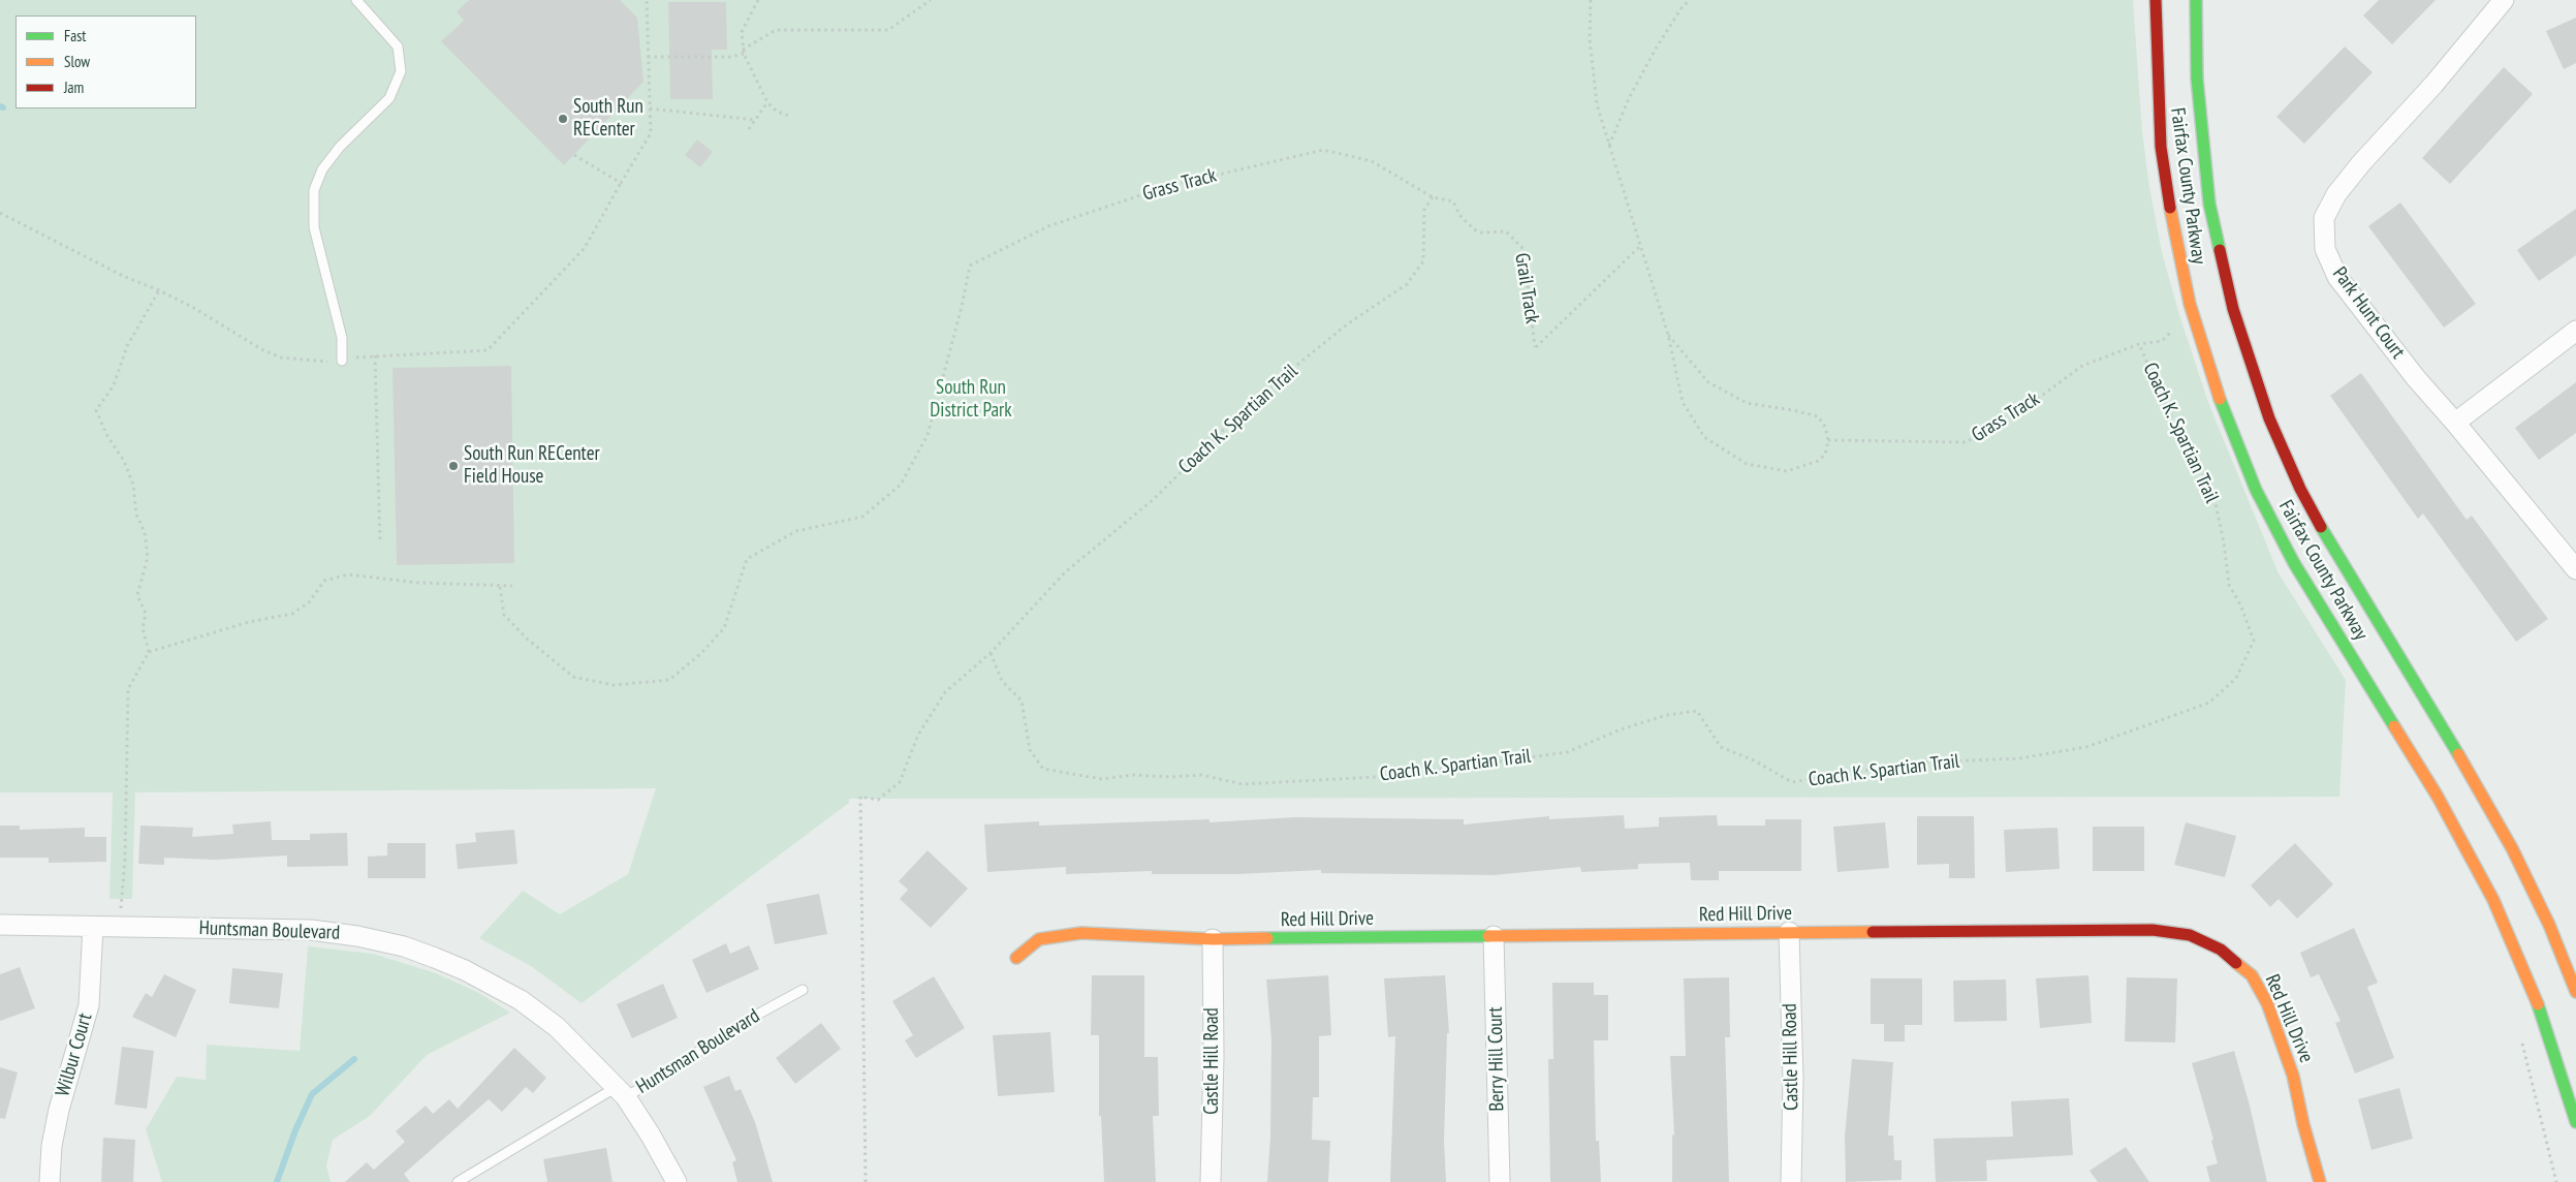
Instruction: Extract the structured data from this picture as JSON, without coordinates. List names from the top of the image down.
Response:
{
  "streets": {
    "main road": ["Fairfax County Parkway", "Red Hill Drive"],
    "street": [
      "Park Hunt Court",
      "Huntsman Boulevard",
      "Wilbur Court",
      "Castle Hill Road",
      "Berry Hill Court"
    ],
    "path": ["Grass Track", "Grail Track", "Coach K. Spartian Trail"]
  },
  "crossings": [
    ["Grass Track", "Grail Track"],
    ["Grass Track", "Coach K. Spartian Trail"],
    ["Grail Track", "Coach K. Spartian Trail"],
    ["Red Hill Drive", "Castle Hill Road"],
    ["Red Hill Drive", "Berry Hill Court"],
    ["Huntsman Boulevard", "Wilbur Court"]
  ],
  "parks": ["South Run District Park"],
  "places": ["South Run RECenter", "South Run RECenter Field House"],
  "legend": ["Fast", "Slow", "Jam"]
}
